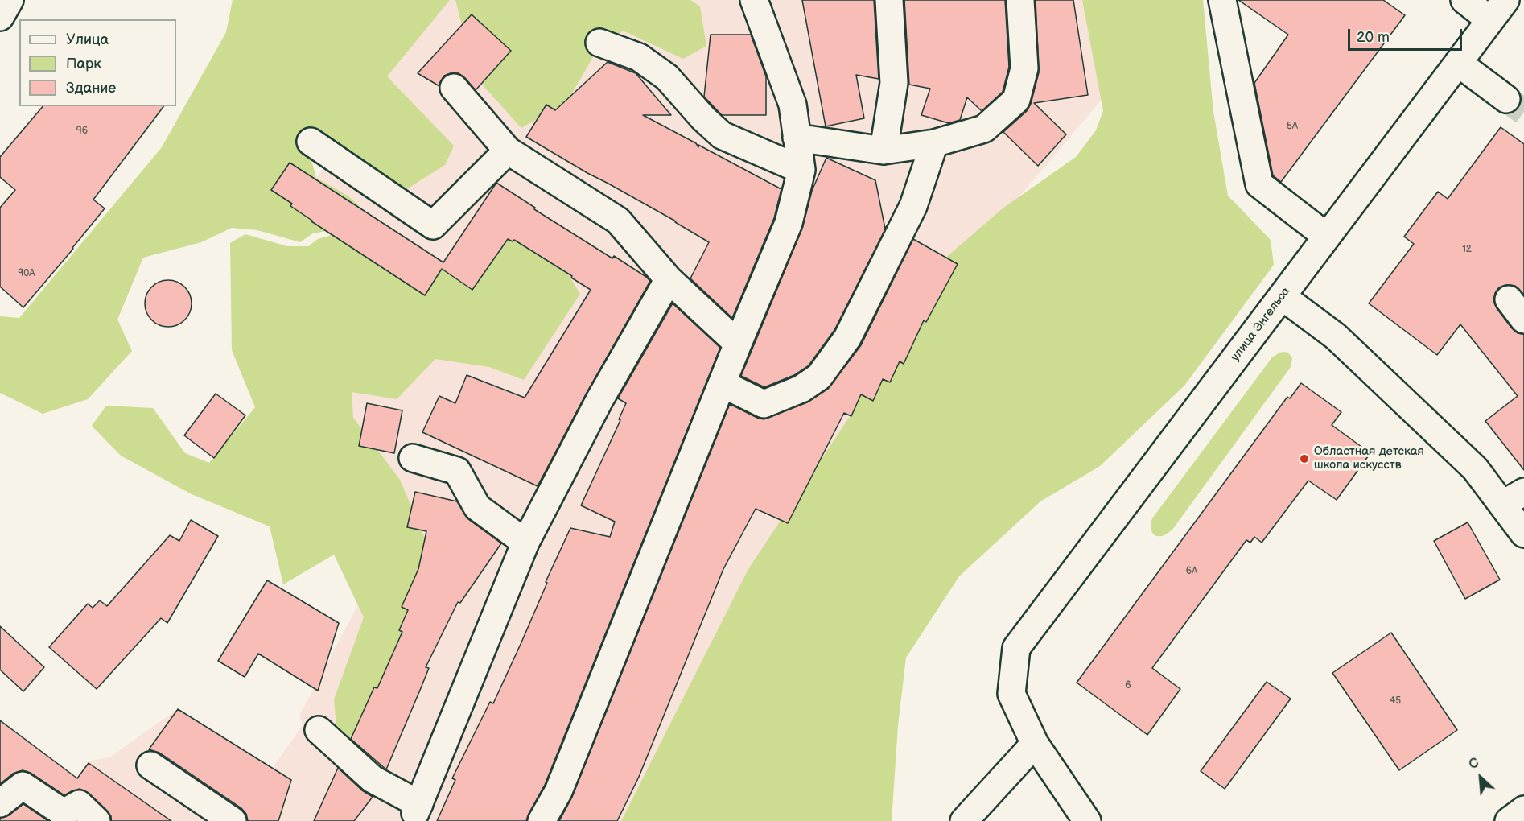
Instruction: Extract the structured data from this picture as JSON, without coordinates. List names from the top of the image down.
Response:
{
  "streets": {
    "street": ["улица Энгельса"]
  },
  "places": ["Областная детская школа искусств"],
  "house_numbers": [
    "5А",
    "96",
    "12",
    "90А",
    "6А",
    "6",
    "45"
  ],
  "legend": ["Улица", "Парк", "Здание"],
  "scale_bar": "20 m",
  "north": "top left"
}
